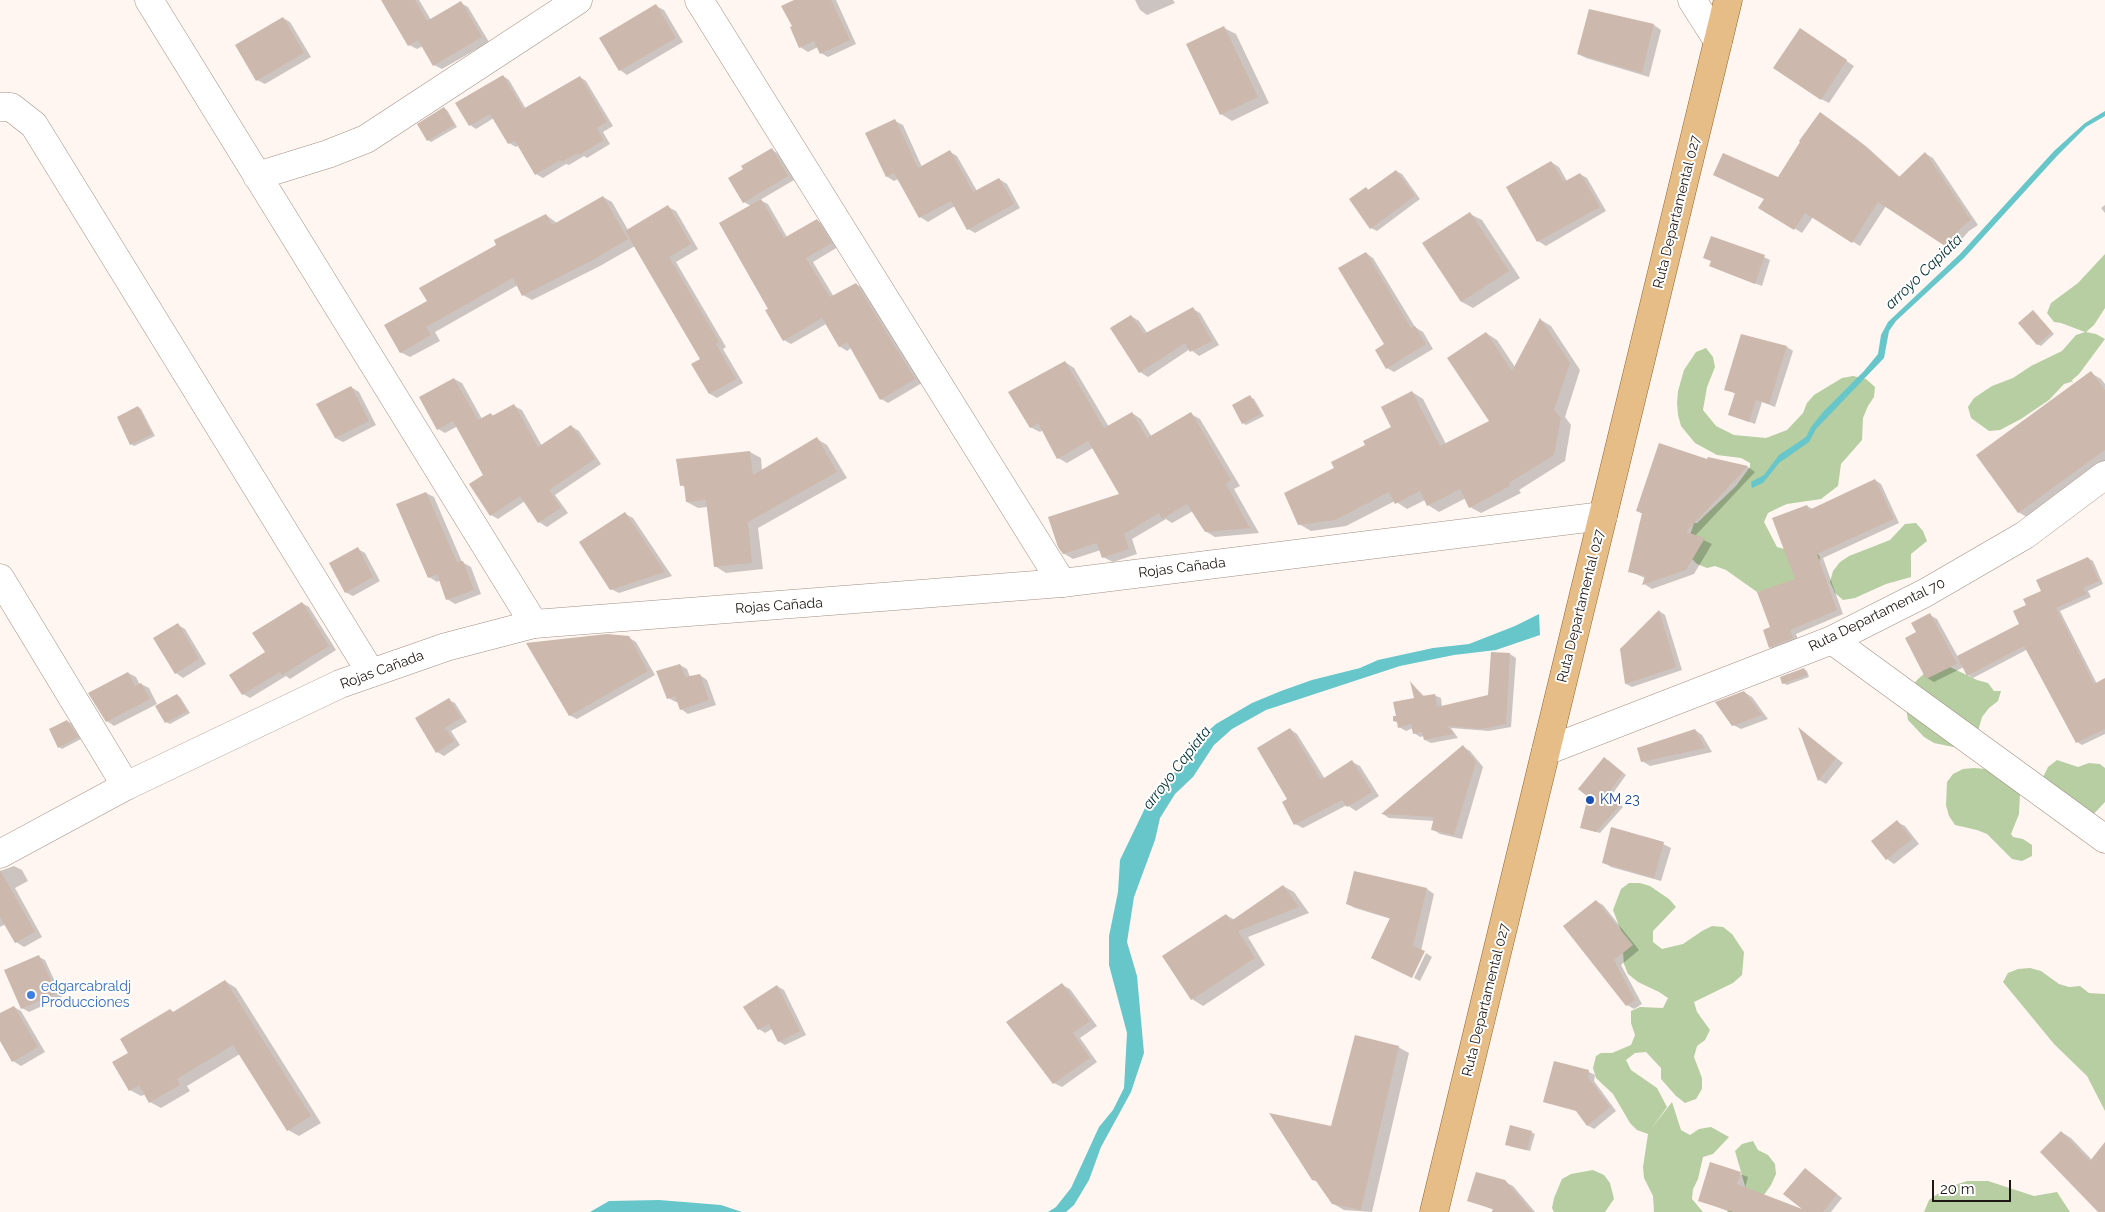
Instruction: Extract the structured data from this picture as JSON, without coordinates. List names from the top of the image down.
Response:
{
  "streets": {
    "main road": ["Ruta Departamental 027"],
    "street": ["Rojas Cañada", "Ruta Departamental 70"]
  },
  "crossings": [
    ["Ruta Departamental 027", "Rojas Cañada"],
    ["Ruta Departamental 027", "Ruta Departamental 70"]
  ],
  "water": ["arroyo Capiata"],
  "places": ["KM 23", "edgarcabraldj Producciones"],
  "scale_bar": "20 m"
}
